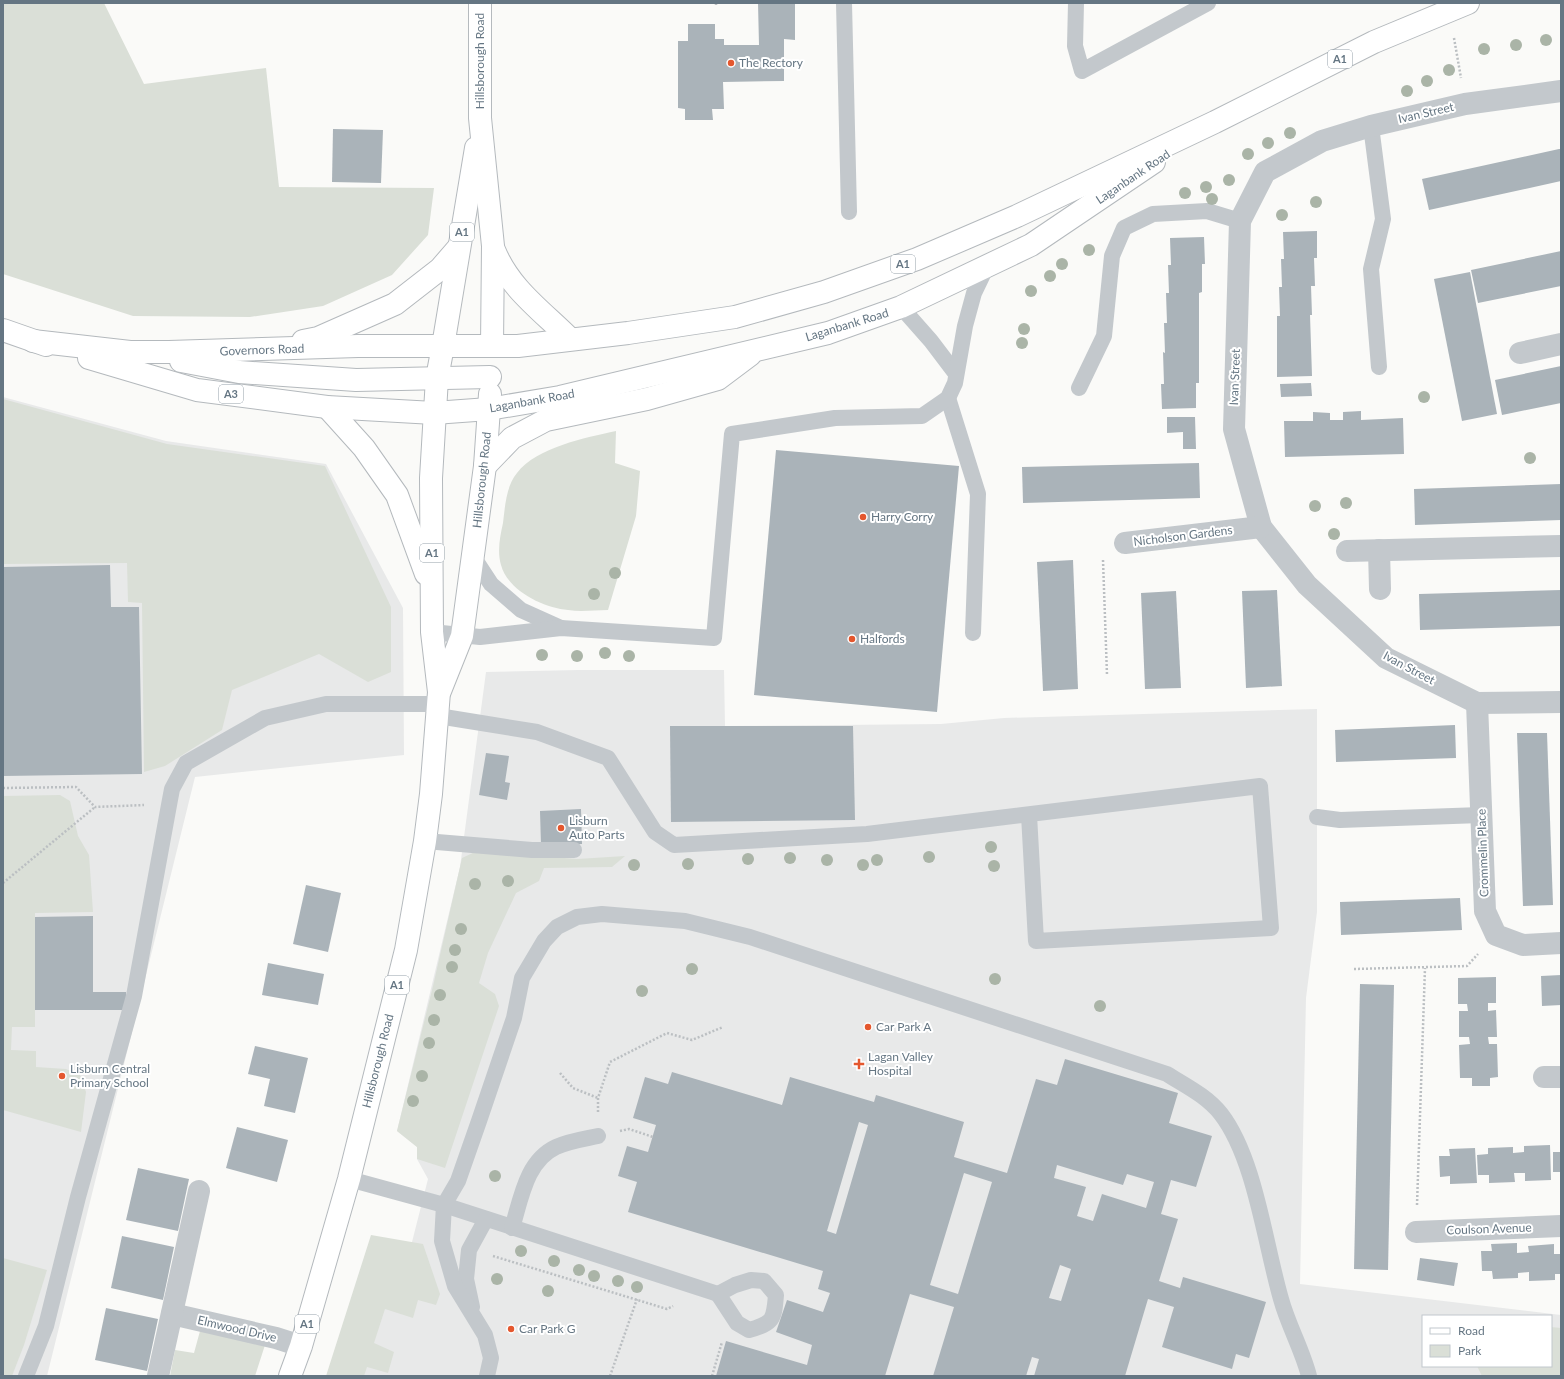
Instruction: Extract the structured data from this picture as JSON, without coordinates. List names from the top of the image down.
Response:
{
  "streets": {
    "main road": [
      "A1",
      "Hillsborough Road",
      "Laganbank Road",
      "Governors Road",
      "A3"
    ],
    "street": [
      "Ivan Street",
      "Nicholson Gardens",
      "Crommelin Place",
      "Coulson Avenue",
      "Elmwood Drive"
    ]
  },
  "crossings": [
    ["A1", "Hillsborough Road"],
    ["A1", "Laganbank Road"],
    ["Hillsborough Road", "Laganbank Road"],
    ["Hillsborough Road", "Governors Road"],
    ["Hillsborough Road", "A3"],
    ["Hillsborough Road", "Elmwood Drive"],
    ["Ivan Street", "Nicholson Gardens"],
    ["Ivan Street", "Crommelin Place"],
    ["Laganbank Road", "Governors Road"],
    ["Governors Road", "A3"]
  ],
  "places": {
    "other": [
      "The Rectory",
      "Harry Corry",
      "Halfords",
      "Lisburn Auto Parts",
      "Car Park A",
      "Lisburn Central Primary School",
      "Car Park G"
    ],
    "health": ["Lagan Valley Hospital"]
  },
  "legend": ["Road", "Park"]
}
